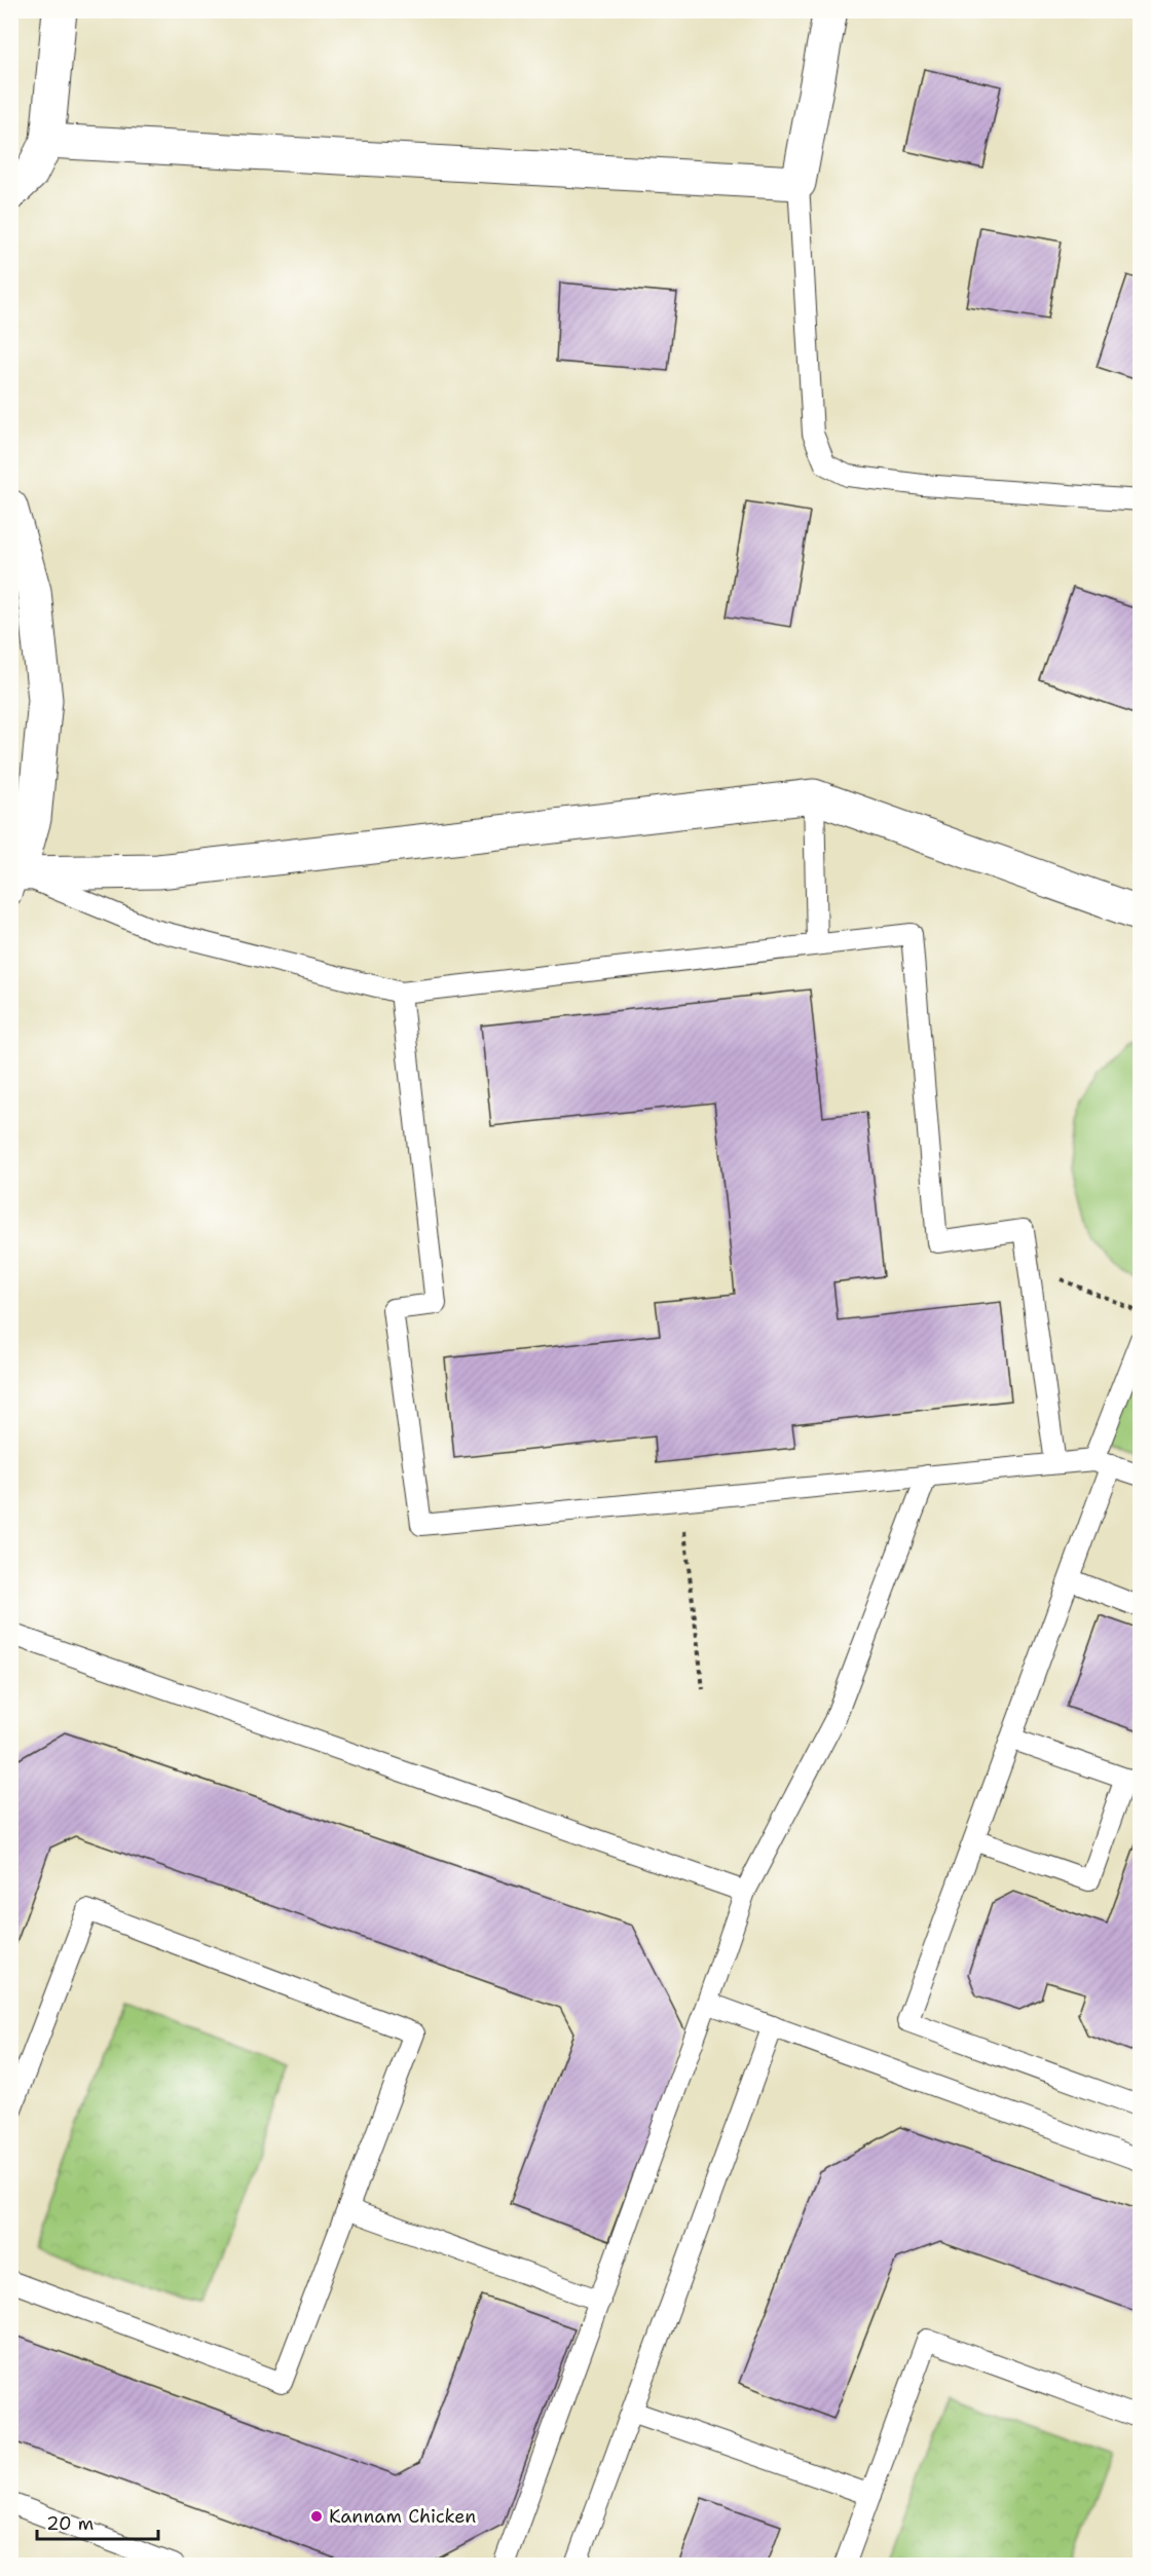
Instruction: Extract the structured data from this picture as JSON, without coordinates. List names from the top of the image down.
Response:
{
  "places": ["Kannam Chicken"],
  "scale_bar": "20 m"
}
